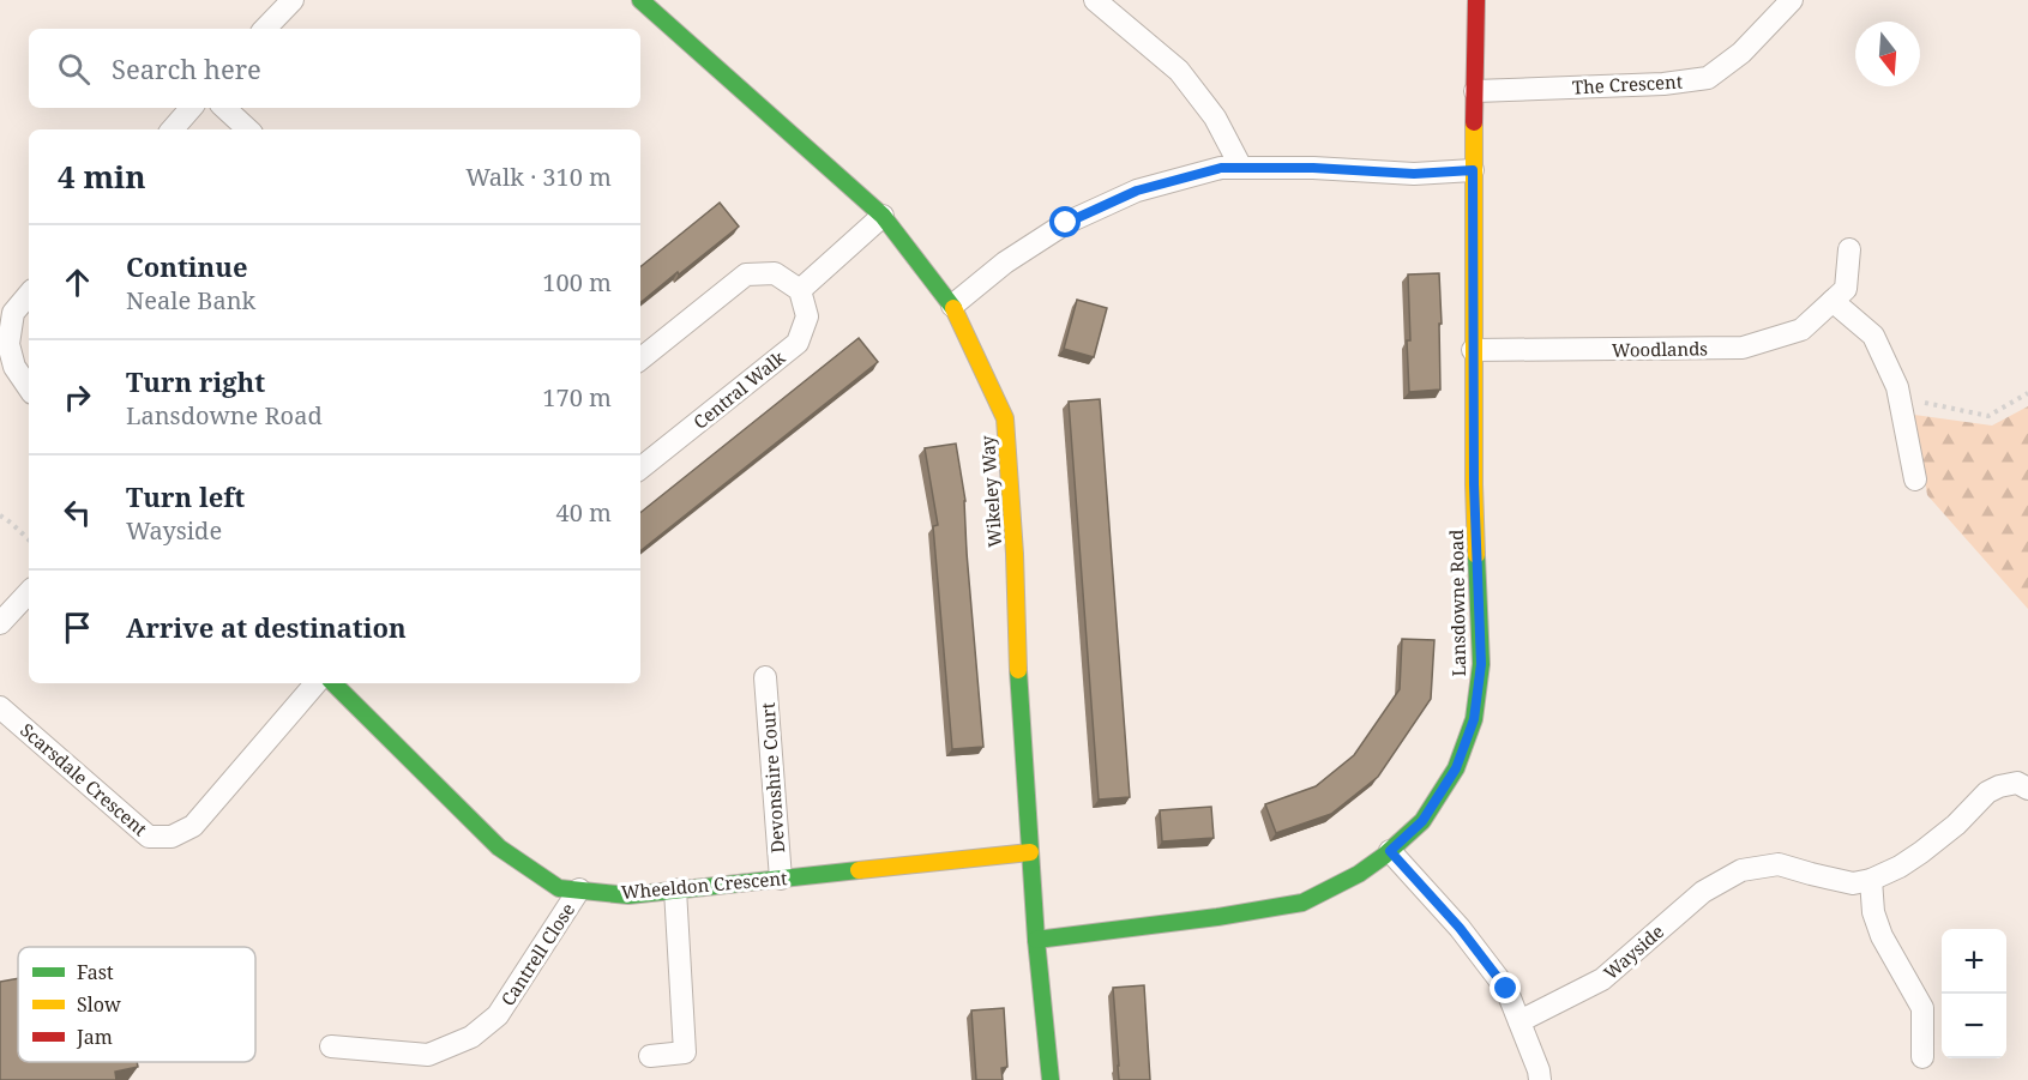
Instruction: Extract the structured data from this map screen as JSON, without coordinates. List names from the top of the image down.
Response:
{
  "streets": {
    "street": [
      "The Crescent",
      "Woodlands",
      "Central Walk",
      "Wikeley Way",
      "Lansdowne Road",
      "Devonshire Court",
      "Scarsdale Crescent",
      "Wheeldon Crescent",
      "Wayside",
      "Cantrell Close"
    ]
  },
  "crossings": [
    ["The Crescent", "Lansdowne Road"],
    ["Woodlands", "Lansdowne Road"],
    ["Wikeley Way", "Lansdowne Road"],
    ["Wikeley Way", "Wheeldon Crescent"],
    ["Devonshire Court", "Wheeldon Crescent"],
    ["Wheeldon Crescent", "Cantrell Close"]
  ],
  "legend": ["Fast", "Slow", "Jam"],
  "north": "bottom",
  "page": {
    "search": "Search here",
    "heading": ["4 min", "Walk · 310 m"],
    "list": [
      ["Continue", "Neale Bank", "100 m"],
      ["Turn right", "Lansdowne Road", "170 m"],
      ["Turn left", "Wayside", "40 m"],
      "Arrive at destination"
    ],
    "map_buttons": ["+", "−"]
  }
}
